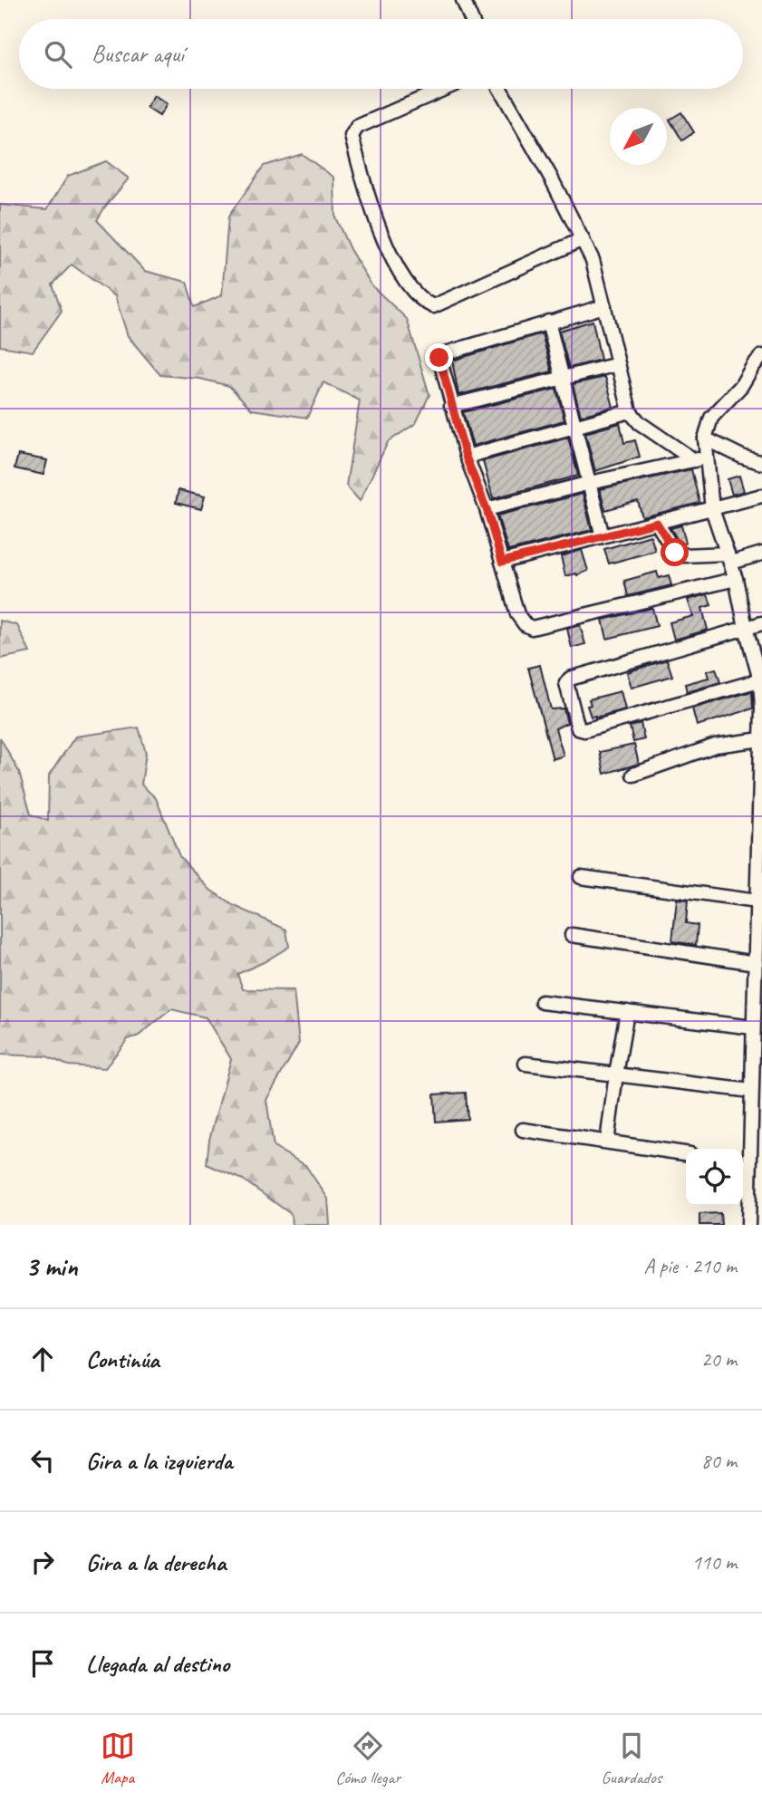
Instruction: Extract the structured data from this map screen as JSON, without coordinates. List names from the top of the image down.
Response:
{
  "north": "bottom left",
  "page": {
    "search": "Buscar aquí",
    "heading": ["3 min", "A pie · 210 m"],
    "list": [
      ["Continúa", "20 m"],
      ["Gira a la izquierda", "80 m"],
      ["Gira a la derecha", "110 m"],
      "Llegada al destino"
    ],
    "nav": ["Mapa", "Cómo llegar", "Guardados"]
  }
}
